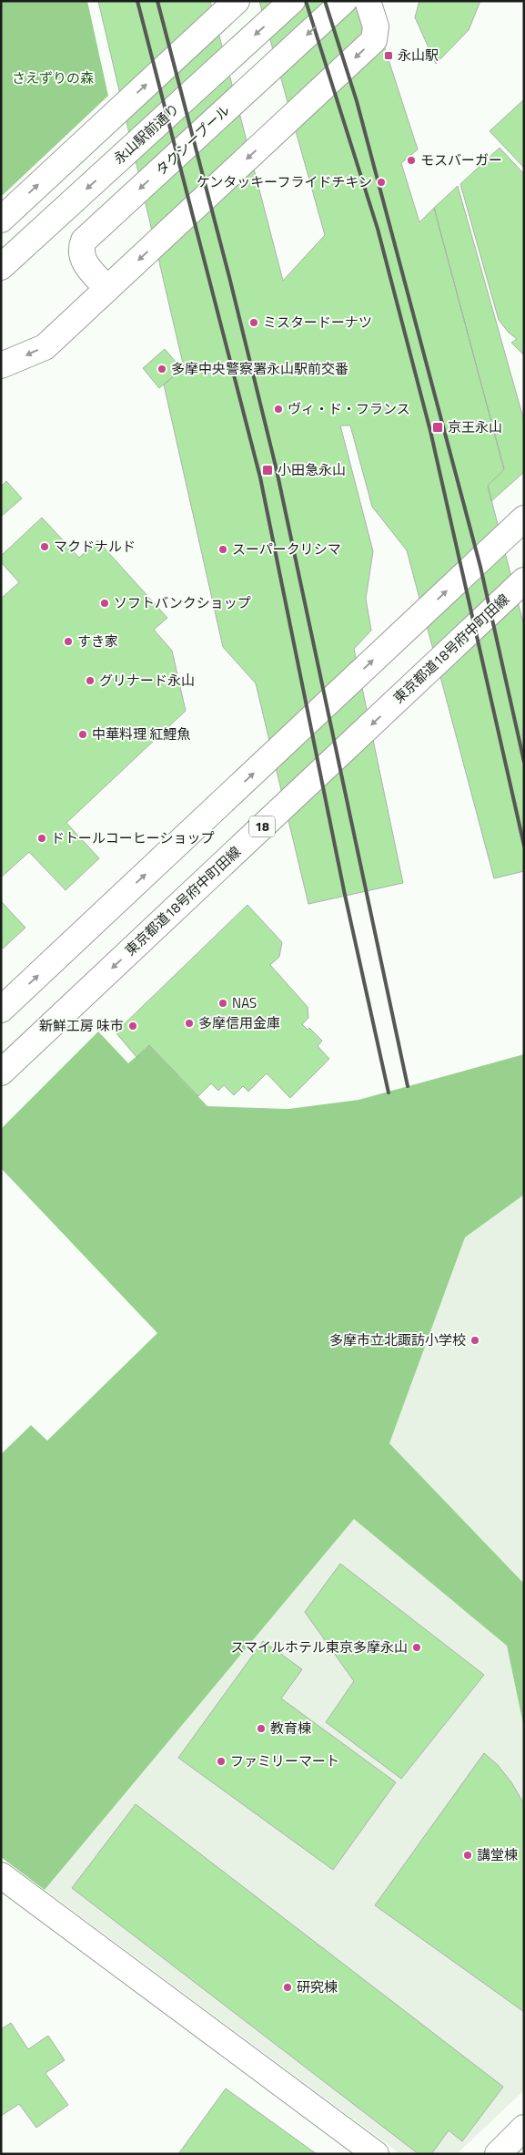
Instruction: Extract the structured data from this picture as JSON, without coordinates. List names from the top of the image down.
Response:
{
  "streets": {
    "main road": [
      "永山駅前通り",
      "タクシープール",
      "東京都道18号府中町田線",
      "18"
    ]
  },
  "parks": ["さえずりの森"],
  "places": {
    "transit": ["永山駅", "京王永山", "小田急永山"],
    "other": [
      "モスバーガー",
      "ケンタッキーフライドチキン",
      "ミスタードーナツ",
      "多摩中央警察署永山駅前交番",
      "ヴィ・ド・フランス",
      "マクドナルド",
      "スーパークリシマ",
      "ソフトバンクショップ",
      "すき家",
      "グリナード永山",
      "中華料理 紅鯉魚",
      "ドトールコーヒーショップ",
      "NAS",
      "多摩信用金庫",
      "新鮮工房 味市",
      "多摩市立北諏訪小学校",
      "スマイルホテル東京多摩永山",
      "教育棟",
      "ファミリーマート",
      "講堂棟",
      "研究棟"
    ]
  }
}
